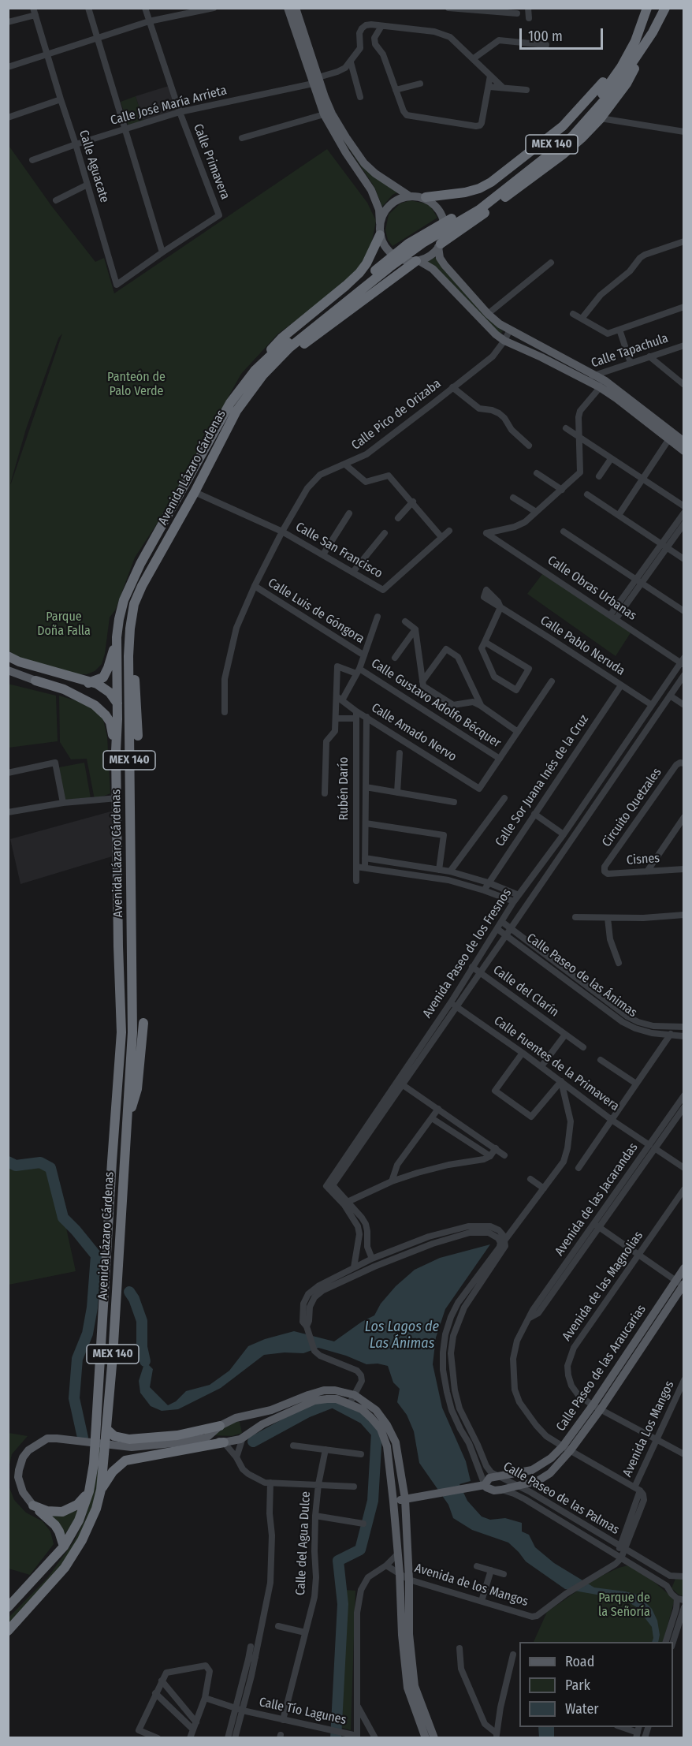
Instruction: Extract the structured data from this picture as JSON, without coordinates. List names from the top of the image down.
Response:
{
  "streets": {
    "highway": ["MEX 140", "Avenida Lázaro Cárdenas"],
    "main road": ["Calle Paseo de las Araucarias", "Calle Paseo de las Palmas"],
    "street": [
      "Calle José María Arrieta",
      "Calle Primavera",
      "Calle Aguacate",
      "Calle Tapachula",
      "Calle Pico de Orizaba",
      "Calle San Francisco",
      "Calle Obras Urbanas",
      "Calle Luis de Góngora",
      "Calle Pablo Neruda",
      "Calle Gustavo Adolfo Bécquer",
      "Calle Amado Nervo",
      "Calle Sor Juana Inés de la Cruz",
      "Rubén Darío",
      "Circuito Quetzales",
      "Cisnes",
      "Avenida Paseo de los Fresnos",
      "Calle Paseo de las Ánimas",
      "Calle del Clarín",
      "Calle Fuentes de la Primavera",
      "Avenida de las Jacarandas",
      "Avenida de las Magnolias",
      "Avenida Los Mangos",
      "Calle del Agua Dulce",
      "Avenida de los Mangos",
      "Calle Tío Lagunes"
    ]
  },
  "crossings": [
    ["Calle José María Arrieta", "Calle Primavera"],
    ["Calle José María Arrieta", "Calle Aguacate"],
    ["Calle Primavera", "Calle Aguacate"],
    ["Calle Pico de Orizaba", "Calle San Francisco"],
    ["Calle Pico de Orizaba", "Calle Luis de Góngora"],
    ["Avenida Lázaro Cárdenas", "Calle San Francisco"],
    ["Calle Obras Urbanas", "Avenida Paseo de los Fresnos"],
    ["Calle Pablo Neruda", "Calle Sor Juana Inés de la Cruz"],
    ["Calle Pablo Neruda", "Avenida Paseo de los Fresnos"],
    ["Calle Gustavo Adolfo Bécquer", "Calle Amado Nervo"],
    ["Calle Amado Nervo", "Rubén Darío"],
    ["Circuito Quetzales", "Cisnes"],
    ["Avenida Paseo de los Fresnos", "Calle Paseo de las Ánimas"],
    ["Avenida Paseo de los Fresnos", "Calle del Clarín"],
    ["Avenida Paseo de los Fresnos", "Calle Fuentes de la Primavera"],
    ["Calle del Clarín", "Calle Fuentes de la Primavera"],
    ["Calle Fuentes de la Primavera", "Avenida de las Jacarandas"],
    ["Avenida de las Jacarandas", "Calle Paseo de las Araucarias"],
    ["Avenida de las Jacarandas", "Avenida Los Mangos"],
    ["Avenida de las Magnolias", "Calle Paseo de las Araucarias"],
    ["Avenida de las Magnolias", "Avenida Los Mangos"],
    ["Calle Paseo de las Araucarias", "Calle Paseo de las Palmas"],
    ["Avenida Los Mangos", "Calle Paseo de las Palmas"],
    ["Avenida Los Mangos", "Avenida de los Mangos"],
    ["Calle Paseo de las Palmas", "Avenida de los Mangos"],
    ["Calle del Agua Dulce", "Calle Tío Lagunes"]
  ],
  "water": ["Los Lagos de Las Ánimas"],
  "parks": ["Panteón de Palo Verde", "Parque Doña Falla", "Parque de la Señoría"],
  "legend": ["Road", "Park", "Water"],
  "scale_bar": "100 m"
}
